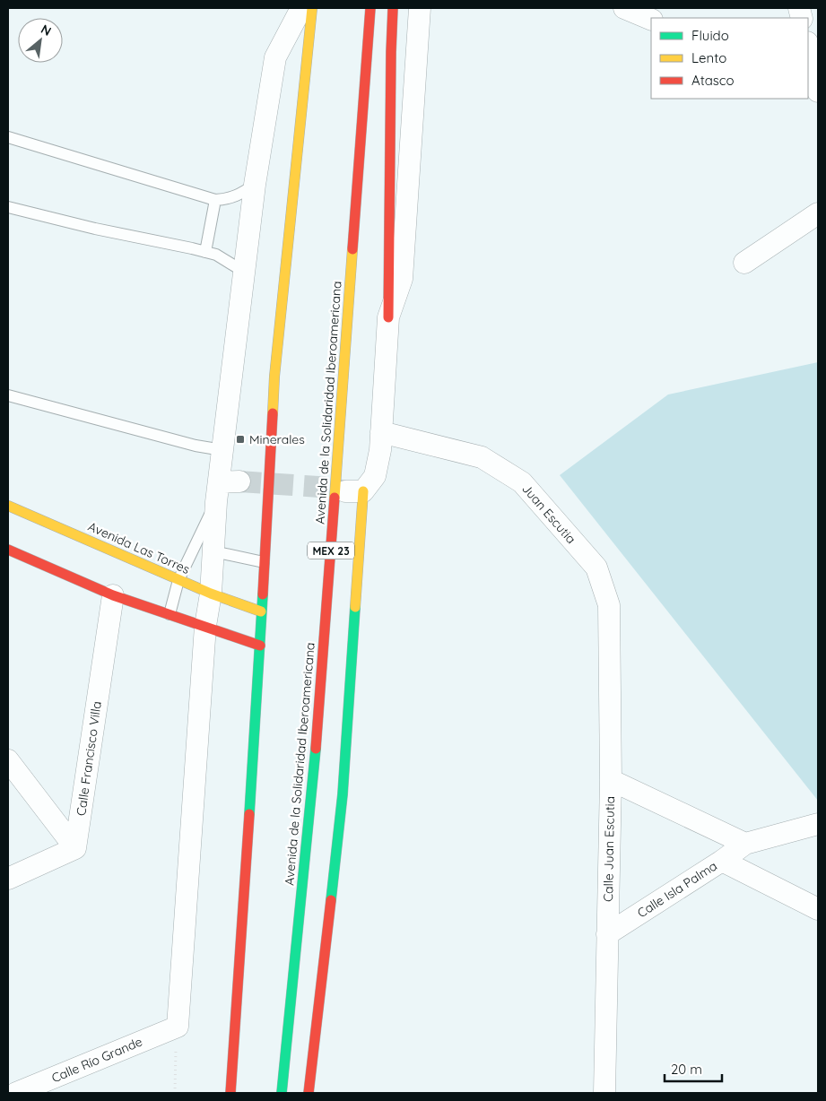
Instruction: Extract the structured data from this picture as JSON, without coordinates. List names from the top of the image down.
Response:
{
  "streets": {
    "main road": ["Avenida de la Solidaridad Iberoamericana", "Avenida Las Torres", "MEX 23"],
    "street": [
      "Juan Escutia",
      "Calle Francisco Villa",
      "Calle Juan Escutia",
      "Calle Isla Palma",
      "Calle Río Grande"
    ]
  },
  "crossings": [
    ["Juan Escutia", "Calle Juan Escutia"],
    ["Calle Juan Escutia", "Calle Isla Palma"]
  ],
  "places": {
    "transit": ["Minerales"]
  },
  "legend": ["Fluido", "Lento", "Atasco"],
  "scale_bar": "20 m",
  "north": "top right"
}
